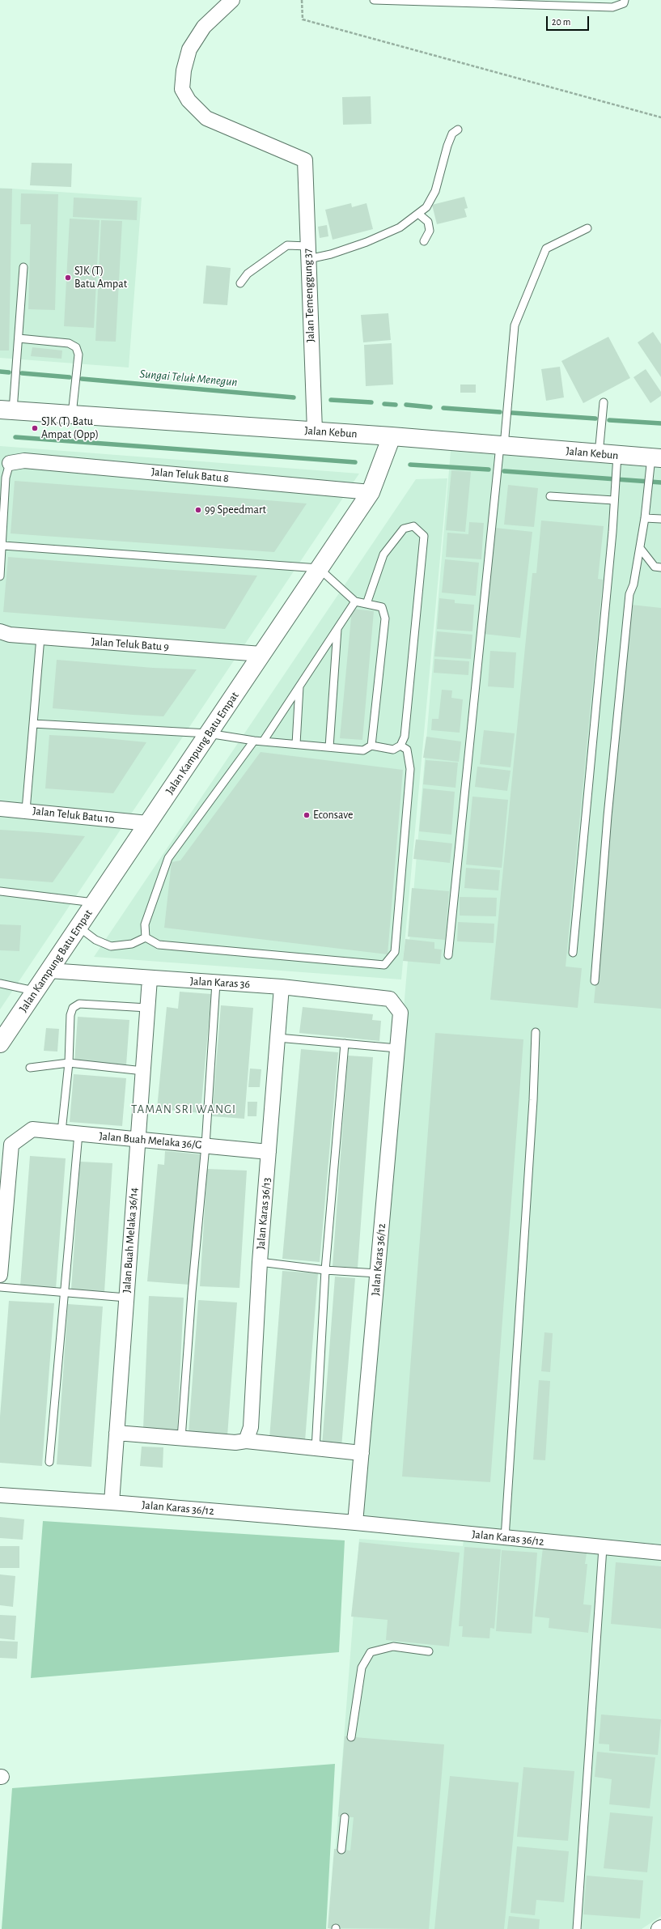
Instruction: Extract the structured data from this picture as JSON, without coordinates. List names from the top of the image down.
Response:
{
  "streets": {
    "main road": ["Jalan Kebun", "Jalan Kampung Batu Empat"],
    "street": [
      "Jalan Temenggung 37",
      "Jalan Teluk Batu 8",
      "Jalan Teluk Batu 9",
      "Jalan Teluk Batu 10",
      "Jalan Karas 36",
      "Jalan Buah Melaka 36/G",
      "Jalan Karas 36/13",
      "Jalan Buah Melaka 36/14",
      "Jalan Karas 36/12"
    ]
  },
  "crossings": [
    ["Jalan Temenggung 37", "Jalan Kebun"],
    ["Jalan Kebun", "Jalan Kampung Batu Empat"],
    ["Jalan Teluk Batu 8", "Jalan Kampung Batu Empat"],
    ["Jalan Teluk Batu 9", "Jalan Kampung Batu Empat"],
    ["Jalan Kampung Batu Empat", "Jalan Teluk Batu 10"],
    ["Jalan Kampung Batu Empat", "Jalan Karas 36"],
    ["Jalan Karas 36", "Jalan Karas 36/13"],
    ["Jalan Karas 36", "Jalan Buah Melaka 36/14"],
    ["Jalan Karas 36", "Jalan Karas 36/12"],
    ["Jalan Buah Melaka 36/G", "Jalan Karas 36/13"],
    ["Jalan Buah Melaka 36/G", "Jalan Buah Melaka 36/14"],
    ["Jalan Buah Melaka 36/14", "Jalan Karas 36/12"]
  ],
  "districts": ["TAMAN SRI WANGI"],
  "water": ["Sungai Teluk Menegun"],
  "places": [
    "SJK (T) Batu Ampat",
    "SJK (T) Batu Ampat (Opp)",
    "99 Speedmart",
    "Econsave"
  ],
  "scale_bar": "20 m"
}
